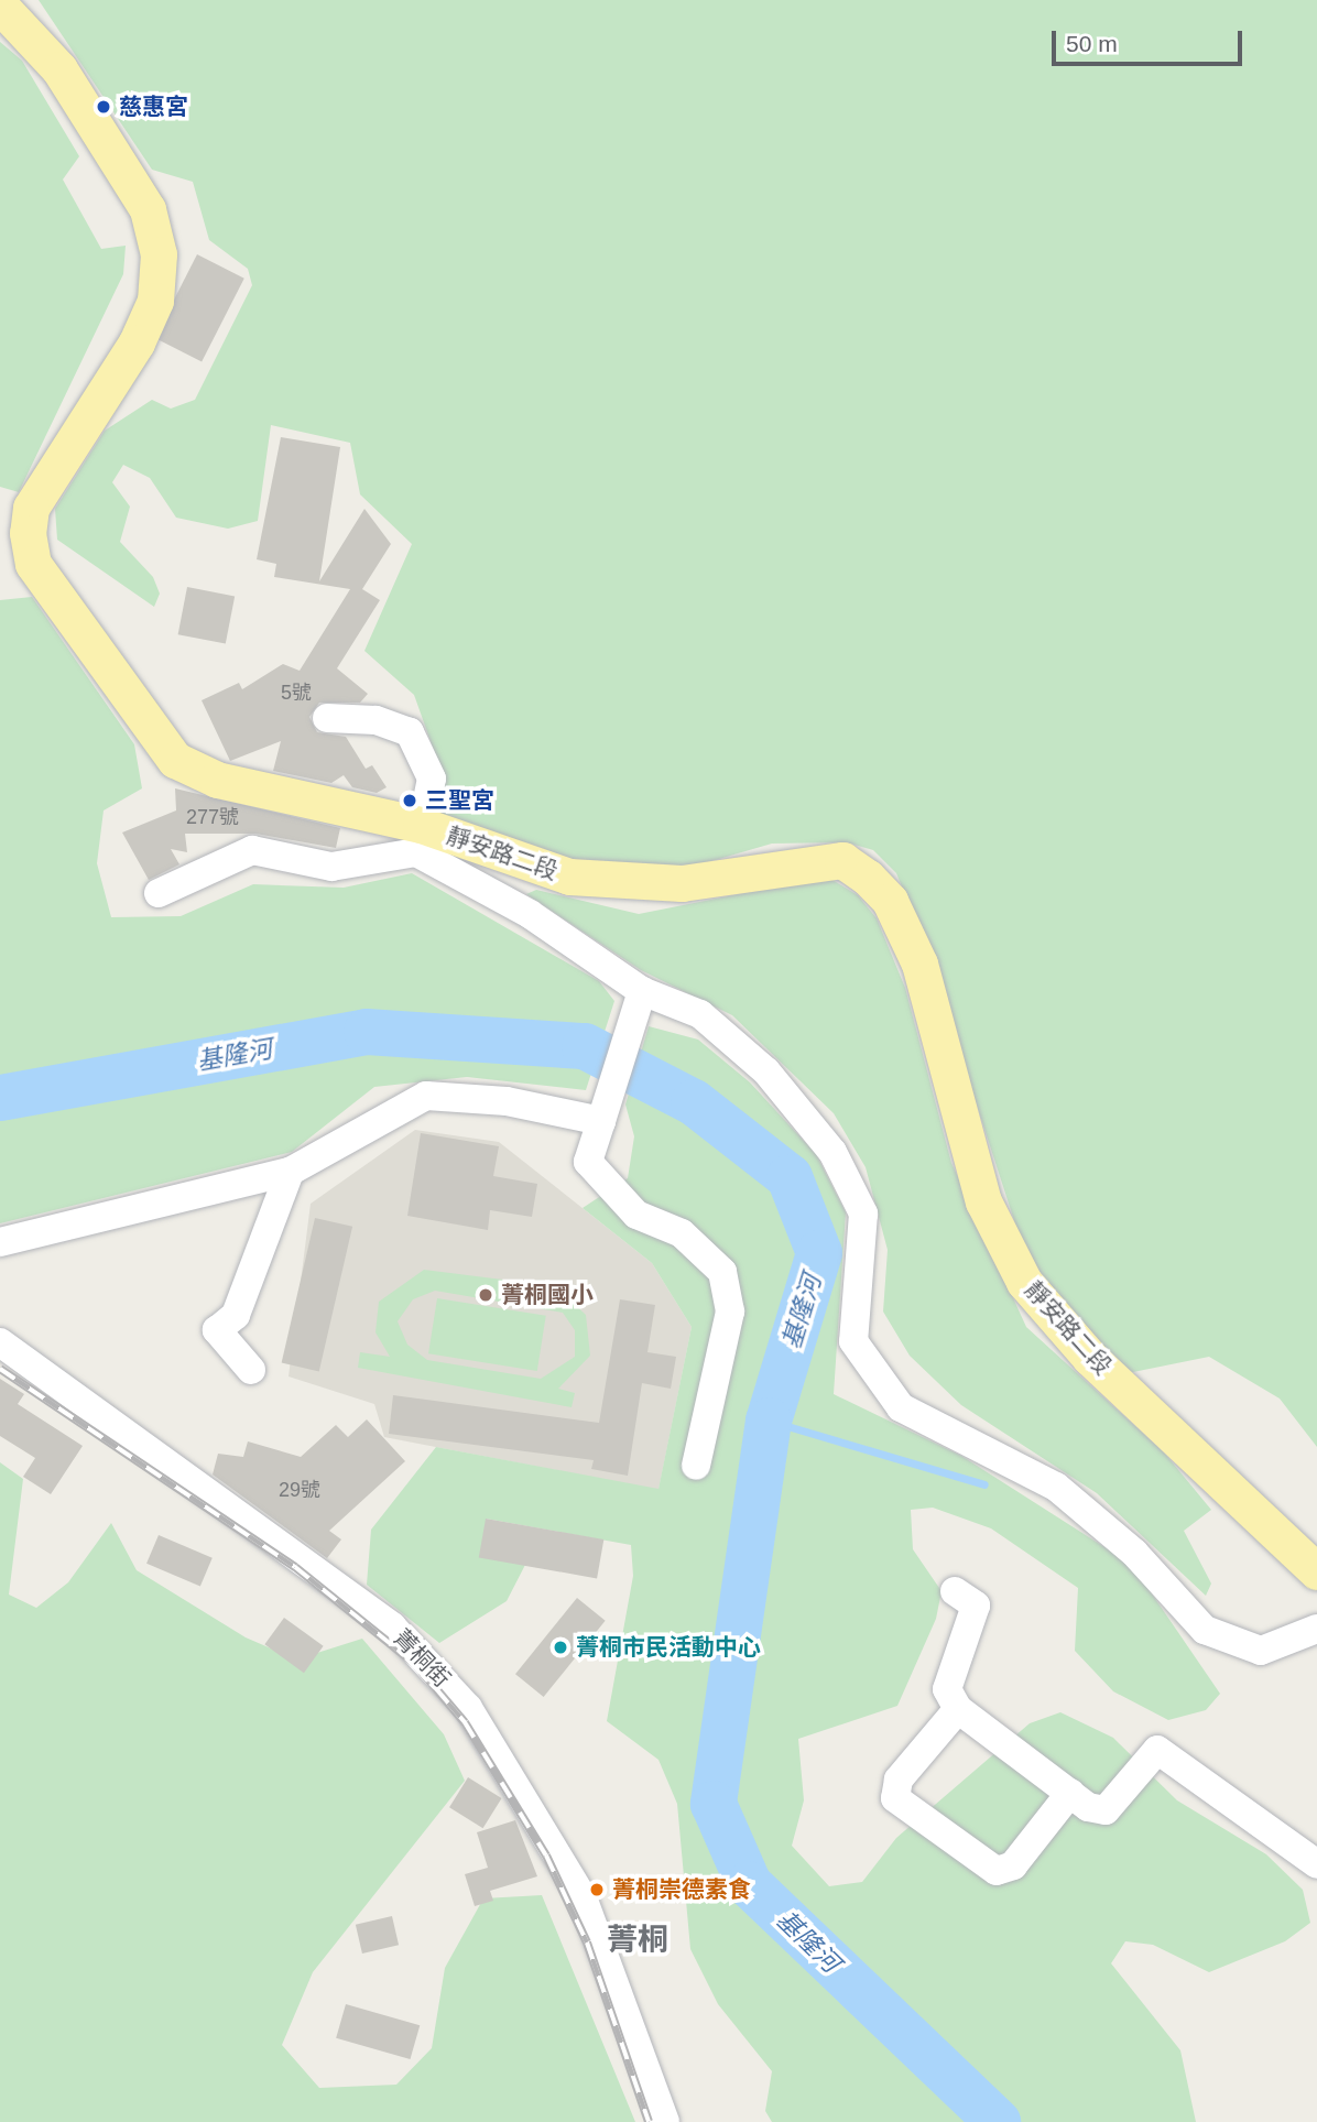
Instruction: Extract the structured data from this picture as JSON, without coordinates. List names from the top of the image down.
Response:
{
  "streets": {
    "main road": ["靜安路二段"],
    "street": ["菁桐街"]
  },
  "districts": ["菁桐"],
  "water": ["基隆河"],
  "places": [
    "慈惠宮",
    "三聖宮",
    "菁桐國小",
    "菁桐市民活動中心",
    "菁桐崇德素食"
  ],
  "house_numbers": ["5號", "277號", "29號"],
  "scale_bar": "50 m"
}
